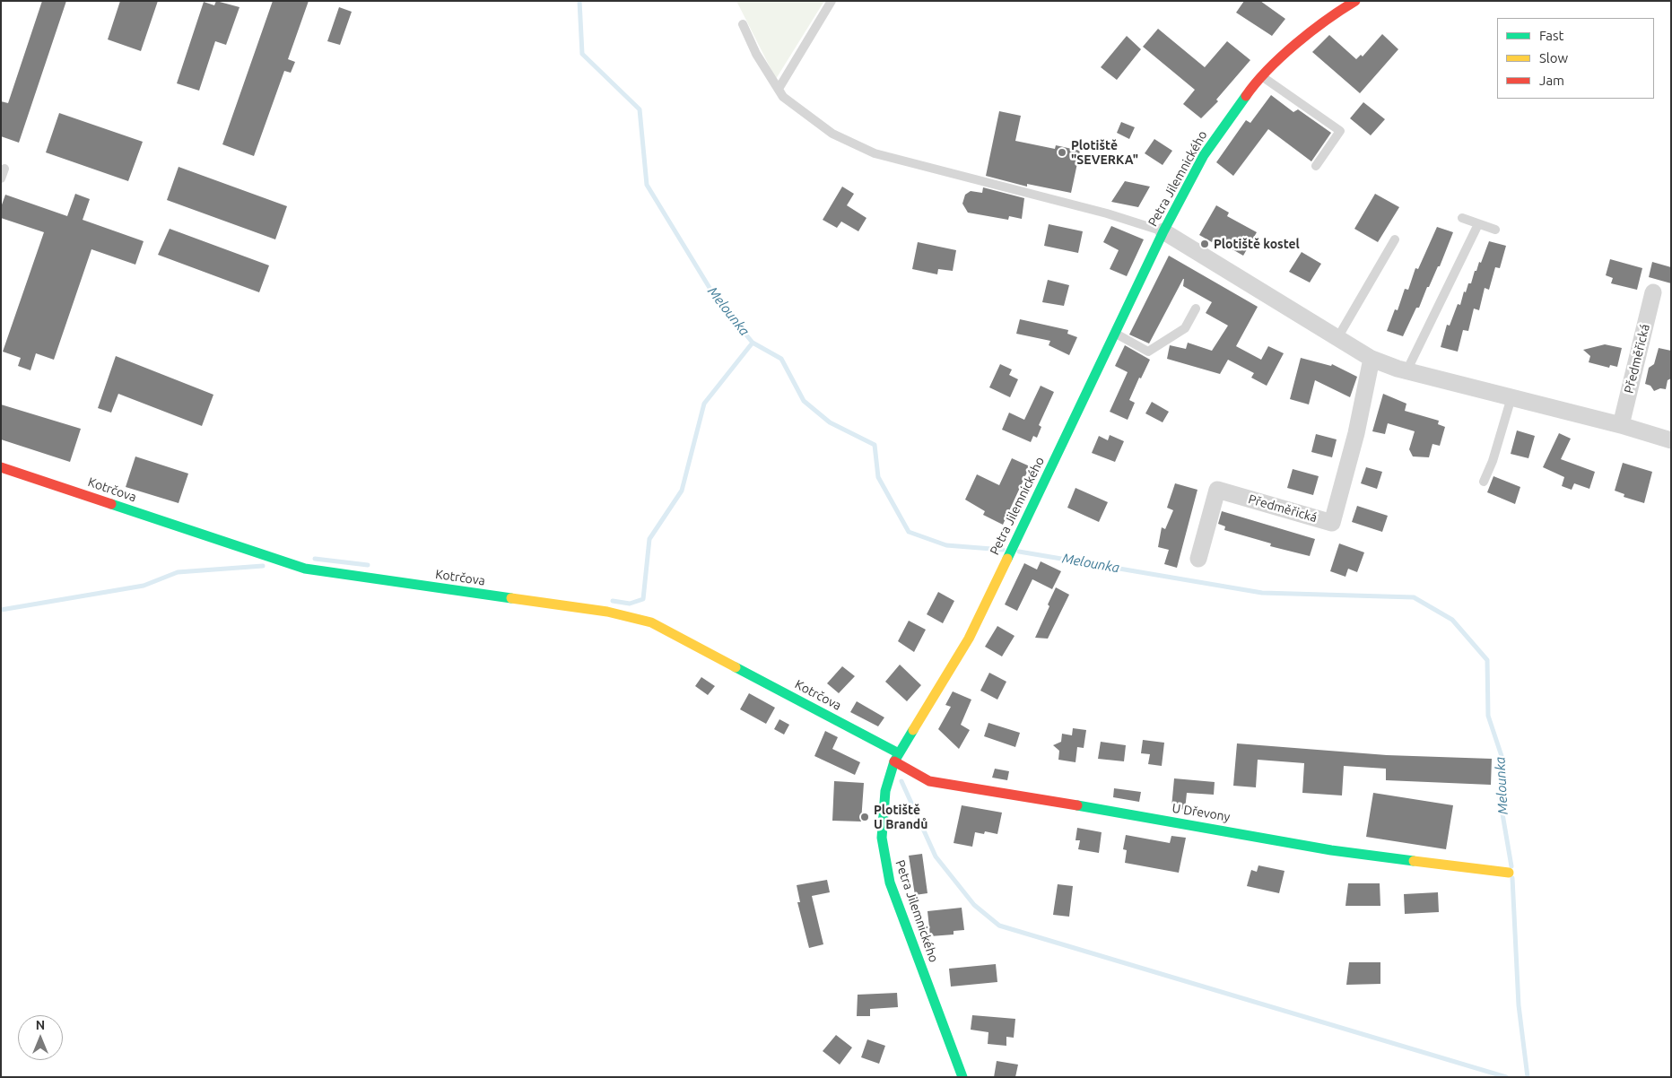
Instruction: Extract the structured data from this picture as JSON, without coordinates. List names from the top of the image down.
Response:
{
  "streets": {
    "street": [
      "Petra Jilemnického",
      "Předměřická",
      "Kotrčova",
      "U Dřevony"
    ]
  },
  "crossings": [
    ["Petra Jilemnického", "Kotrčova"],
    ["Petra Jilemnického", "U Dřevony"],
    ["Kotrčova", "U Dřevony"]
  ],
  "water": ["Melounka"],
  "places": ["Plotiště \"SEVERKA\"", "Plotiště kostel", "Plotiště U Brandů"],
  "legend": ["Fast", "Slow", "Jam"],
  "north": "top"
}
